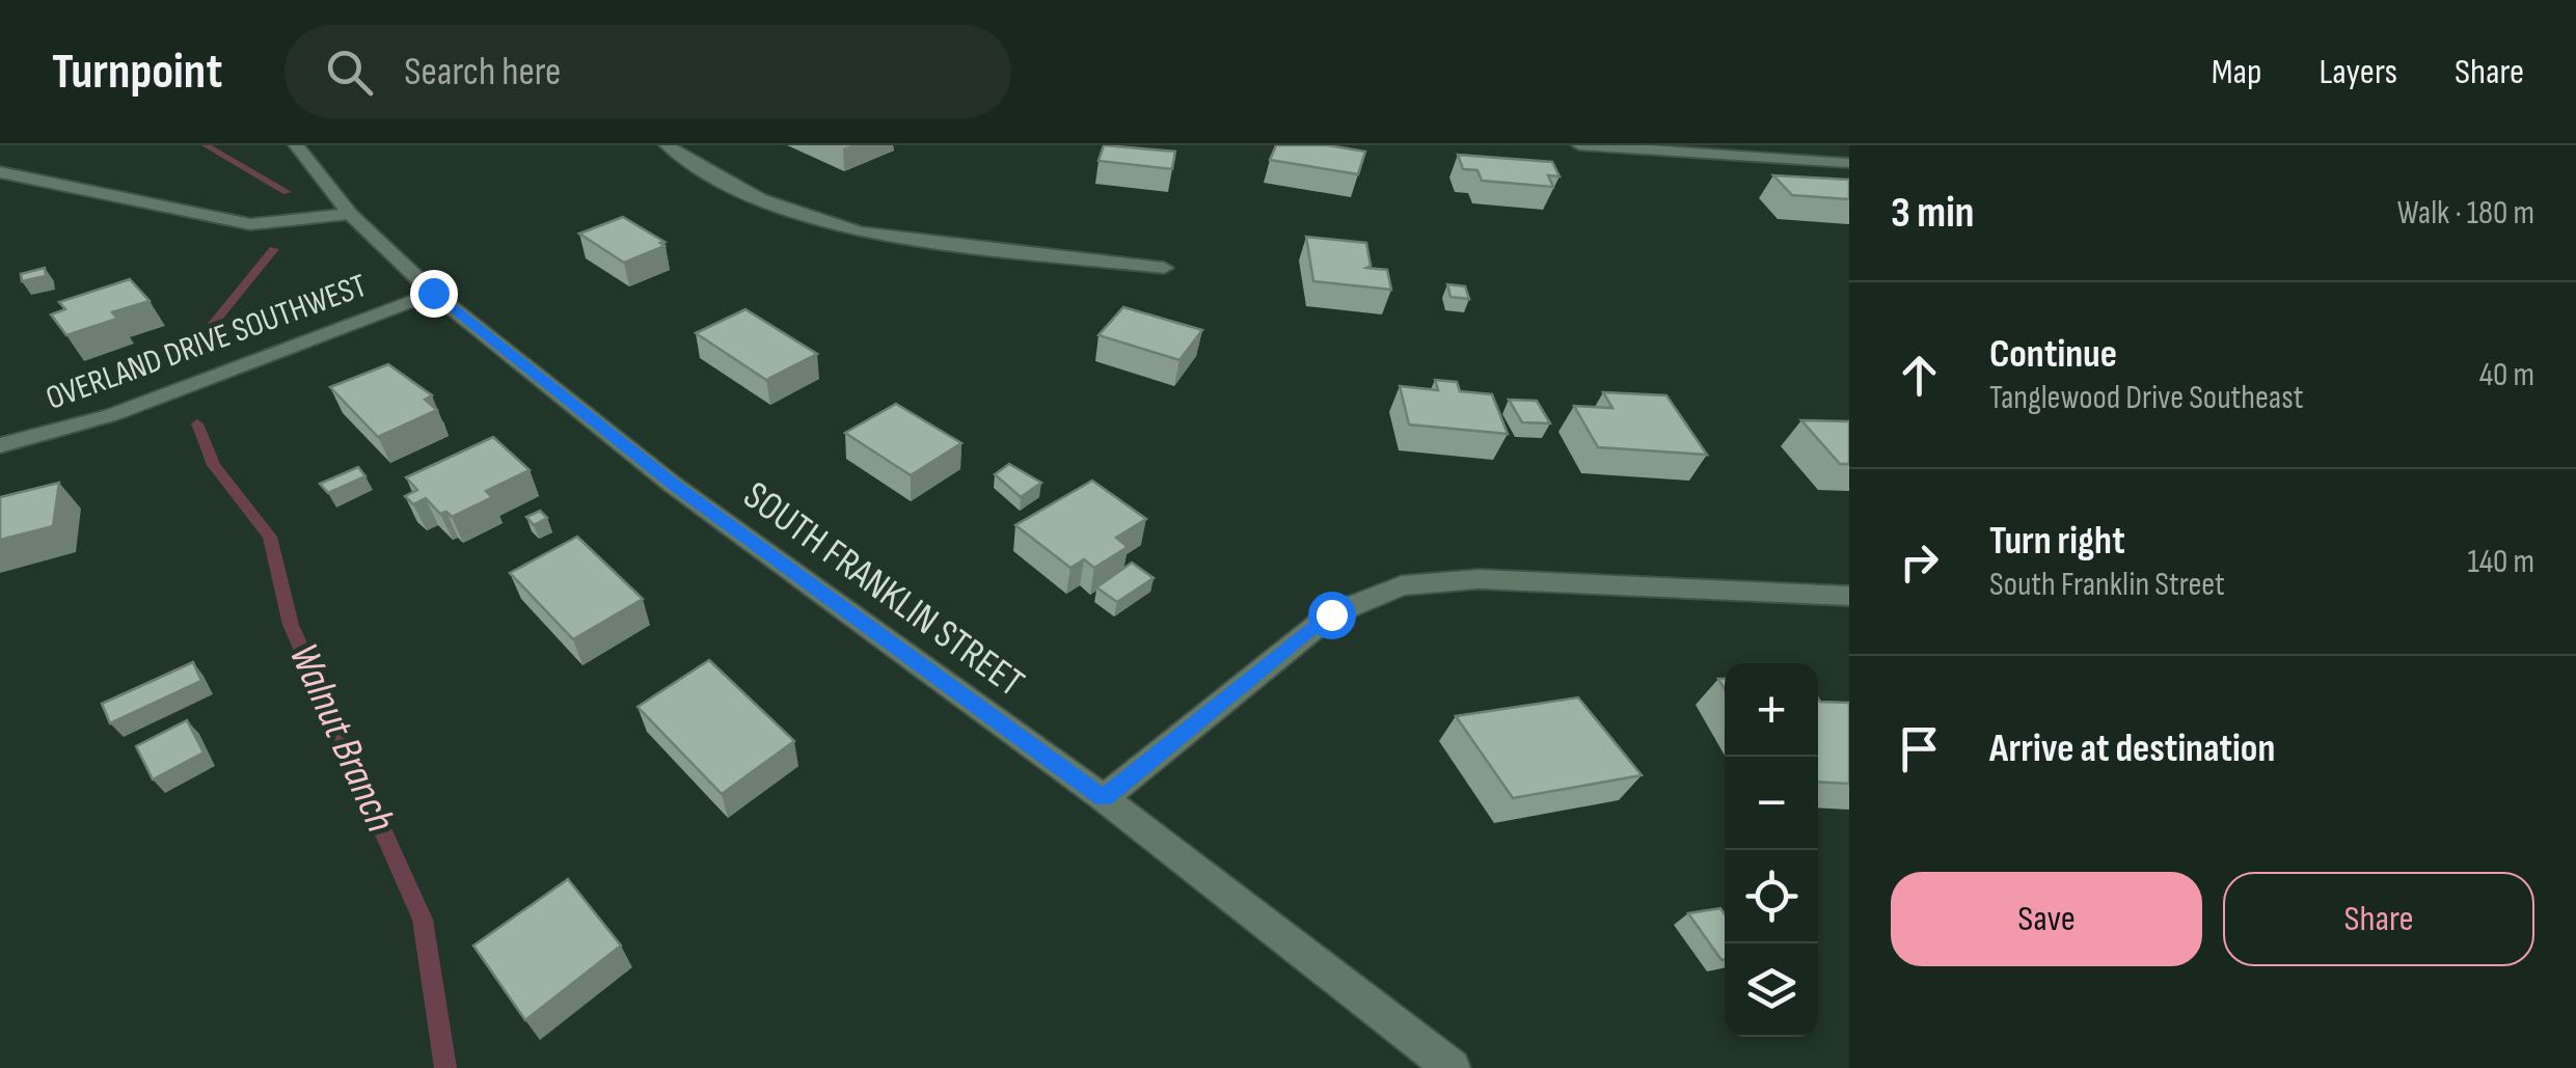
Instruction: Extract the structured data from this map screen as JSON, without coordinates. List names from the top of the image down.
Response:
{
  "streets": {
    "street": ["OVERLAND DRIVE SOUTHWEST", "SOUTH FRANKLIN STREET"]
  },
  "crossings": [
    ["OVERLAND DRIVE SOUTHWEST", "SOUTH FRANKLIN STREET"]
  ],
  "water": ["Walnut Branch"],
  "page": {
    "header": "Turnpoint",
    "search": "Search here",
    "nav": ["Map", "Layers", "Share"],
    "heading": ["3 min", "Walk · 180 m"],
    "list": [
      ["Continue", "Tanglewood Drive Southeast", "40 m"],
      ["Turn right", "South Franklin Street", "140 m"],
      "Arrive at destination"
    ],
    "map_buttons": ["+", "−"],
    "buttons": ["Save", "Share"]
  }
}
